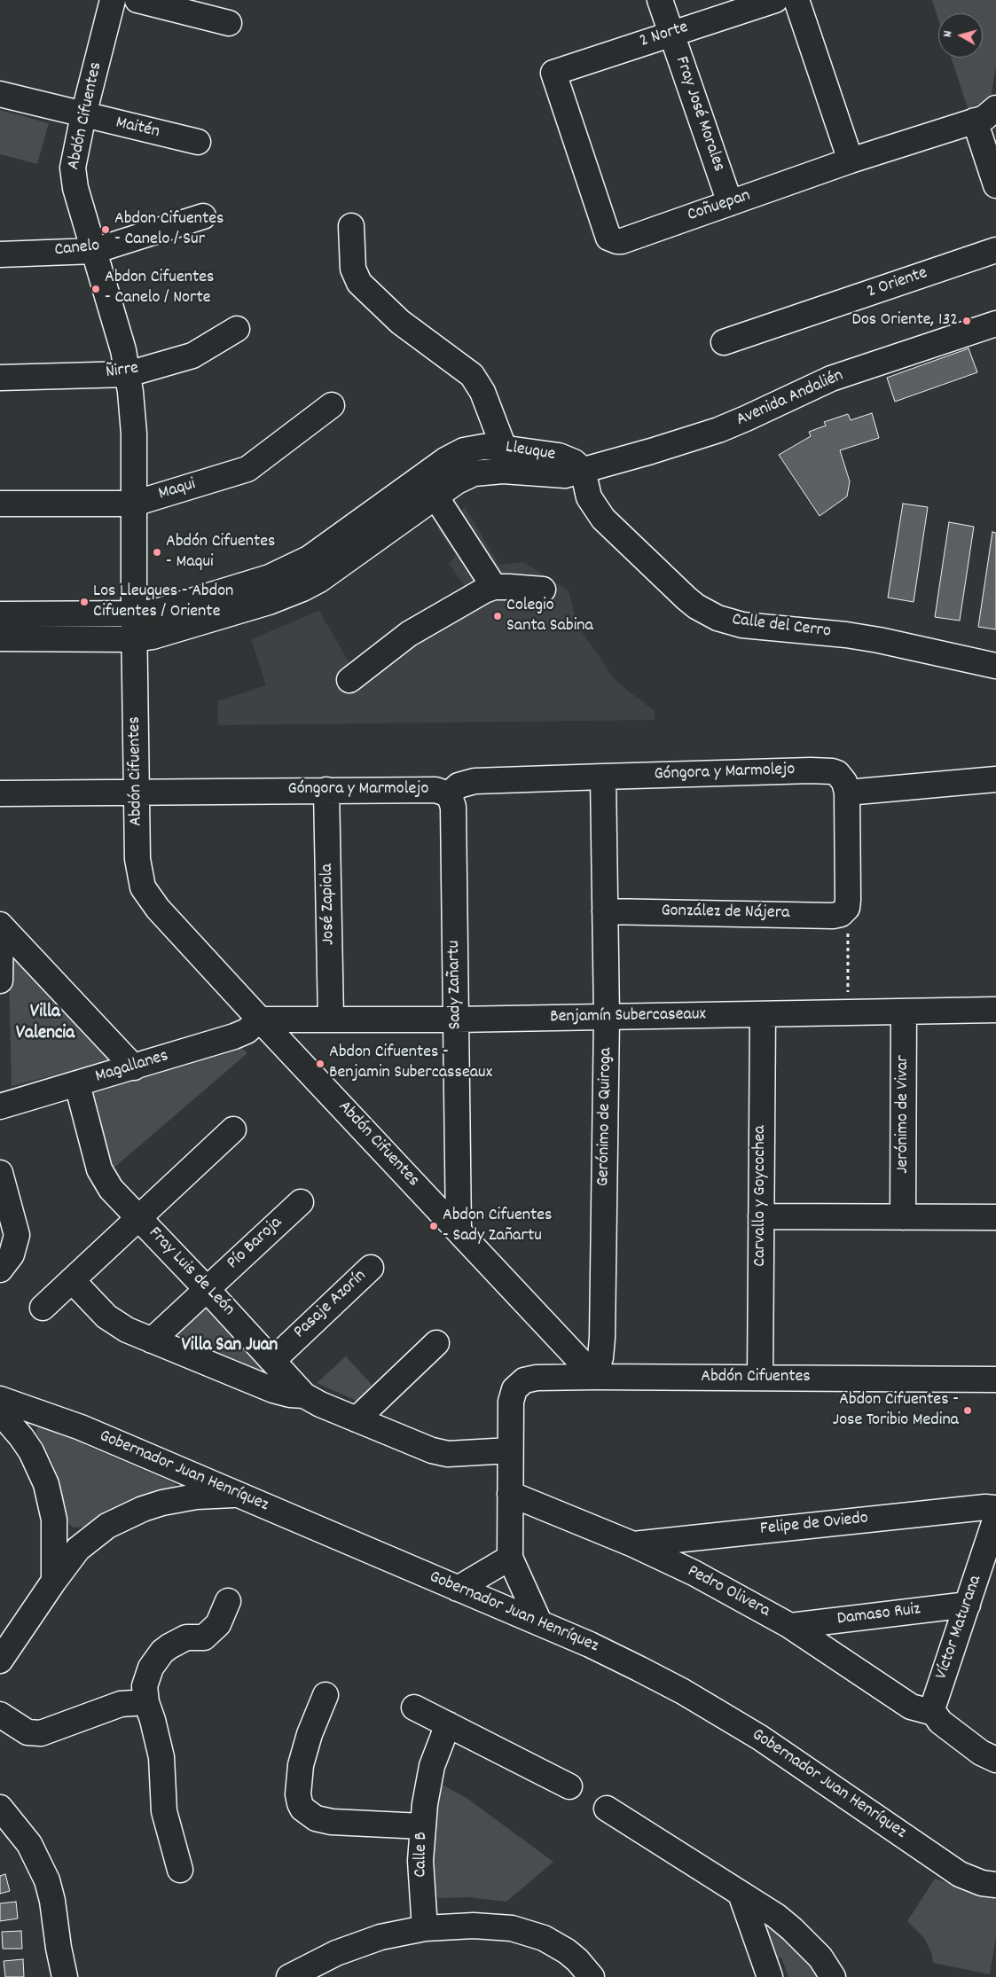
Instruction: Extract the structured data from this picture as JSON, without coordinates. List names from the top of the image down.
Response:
{
  "streets": {
    "street": [
      "2 Norte",
      "Fray José Morales",
      "Abdón Cifuentes",
      "Maitén",
      "Coñuepan",
      "Canelo",
      "2 Oriente",
      "Ñirre",
      "Avenida Andalién",
      "Lleuque",
      "Maqui",
      "Calle del Cerro",
      "Góngora y Marmolejo",
      "José Zapiola",
      "González de Nájera",
      "Sady Zañartu",
      "Benjamín Subercaseaux",
      "Magallanes",
      "Jerónimo de Vivar",
      "Gerónimo de Quiroga",
      "Carvallo y Goycochea",
      "Pío Baroja",
      "Fray Luis de León",
      "Pasaje Azorín",
      "Gobernador Juan Henríquez",
      "Felipe de Oviedo",
      "Pedro Olivera",
      "Damaso Ruiz",
      "Víctor Maturana",
      "Calle B"
    ]
  },
  "crossings": [
    ["2 Norte", "Fray José Morales"],
    ["2 Norte", "Coñuepan"],
    ["Fray José Morales", "Coñuepan"],
    ["Abdón Cifuentes", "Maitén"],
    ["Abdón Cifuentes", "Canelo"],
    ["Abdón Cifuentes", "Ñirre"],
    ["Abdón Cifuentes", "Lleuque"],
    ["Abdón Cifuentes", "Maqui"],
    ["Abdón Cifuentes", "Góngora y Marmolejo"],
    ["Abdón Cifuentes", "Sady Zañartu"],
    ["Abdón Cifuentes", "Benjamín Subercaseaux"],
    ["Abdón Cifuentes", "Magallanes"],
    ["Abdón Cifuentes", "Gerónimo de Quiroga"],
    ["Abdón Cifuentes", "Carvallo y Goycochea"],
    ["Abdón Cifuentes", "Fray Luis de León"],
    ["Abdón Cifuentes", "Gobernador Juan Henríquez"],
    ["Abdón Cifuentes", "Pedro Olivera"],
    ["Avenida Andalién", "Lleuque"],
    ["Avenida Andalién", "Calle del Cerro"],
    ["Lleuque", "Calle del Cerro"],
    ["Góngora y Marmolejo", "José Zapiola"],
    ["Góngora y Marmolejo", "Sady Zañartu"],
    ["Góngora y Marmolejo", "Gerónimo de Quiroga"],
    ["José Zapiola", "Benjamín Subercaseaux"],
    ["González de Nájera", "Gerónimo de Quiroga"],
    ["Sady Zañartu", "Benjamín Subercaseaux"],
    ["Benjamín Subercaseaux", "Magallanes"],
    ["Benjamín Subercaseaux", "Jerónimo de Vivar"],
    ["Benjamín Subercaseaux", "Gerónimo de Quiroga"],
    ["Benjamín Subercaseaux", "Carvallo y Goycochea"],
    ["Magallanes", "Fray Luis de León"],
    ["Pío Baroja", "Fray Luis de León"],
    ["Fray Luis de León", "Pasaje Azorín"],
    ["Felipe de Oviedo", "Pedro Olivera"],
    ["Pedro Olivera", "Damaso Ruiz"],
    ["Pedro Olivera", "Víctor Maturana"],
    ["Damaso Ruiz", "Víctor Maturana"]
  ],
  "districts": ["Villa Valencia", "Villa San Juan"],
  "places": [
    "Abdon Cifuentes - Canelo / Sur",
    "Abdon Cifuentes - Canelo / Norte",
    "Dos Oriente, 132",
    "Abdón Cifuentes - Maqui",
    "Los Lleuques - Abdon Cifuentes / Oriente",
    "Colegio Santa Sabina",
    "Abdon Cifuentes - Benjamin Subercasseaux",
    "Abdon Cifuentes - Sady Zañartu",
    "Abdon Cifuentes - Jose Toribio Medina"
  ],
  "north": "left"
}
